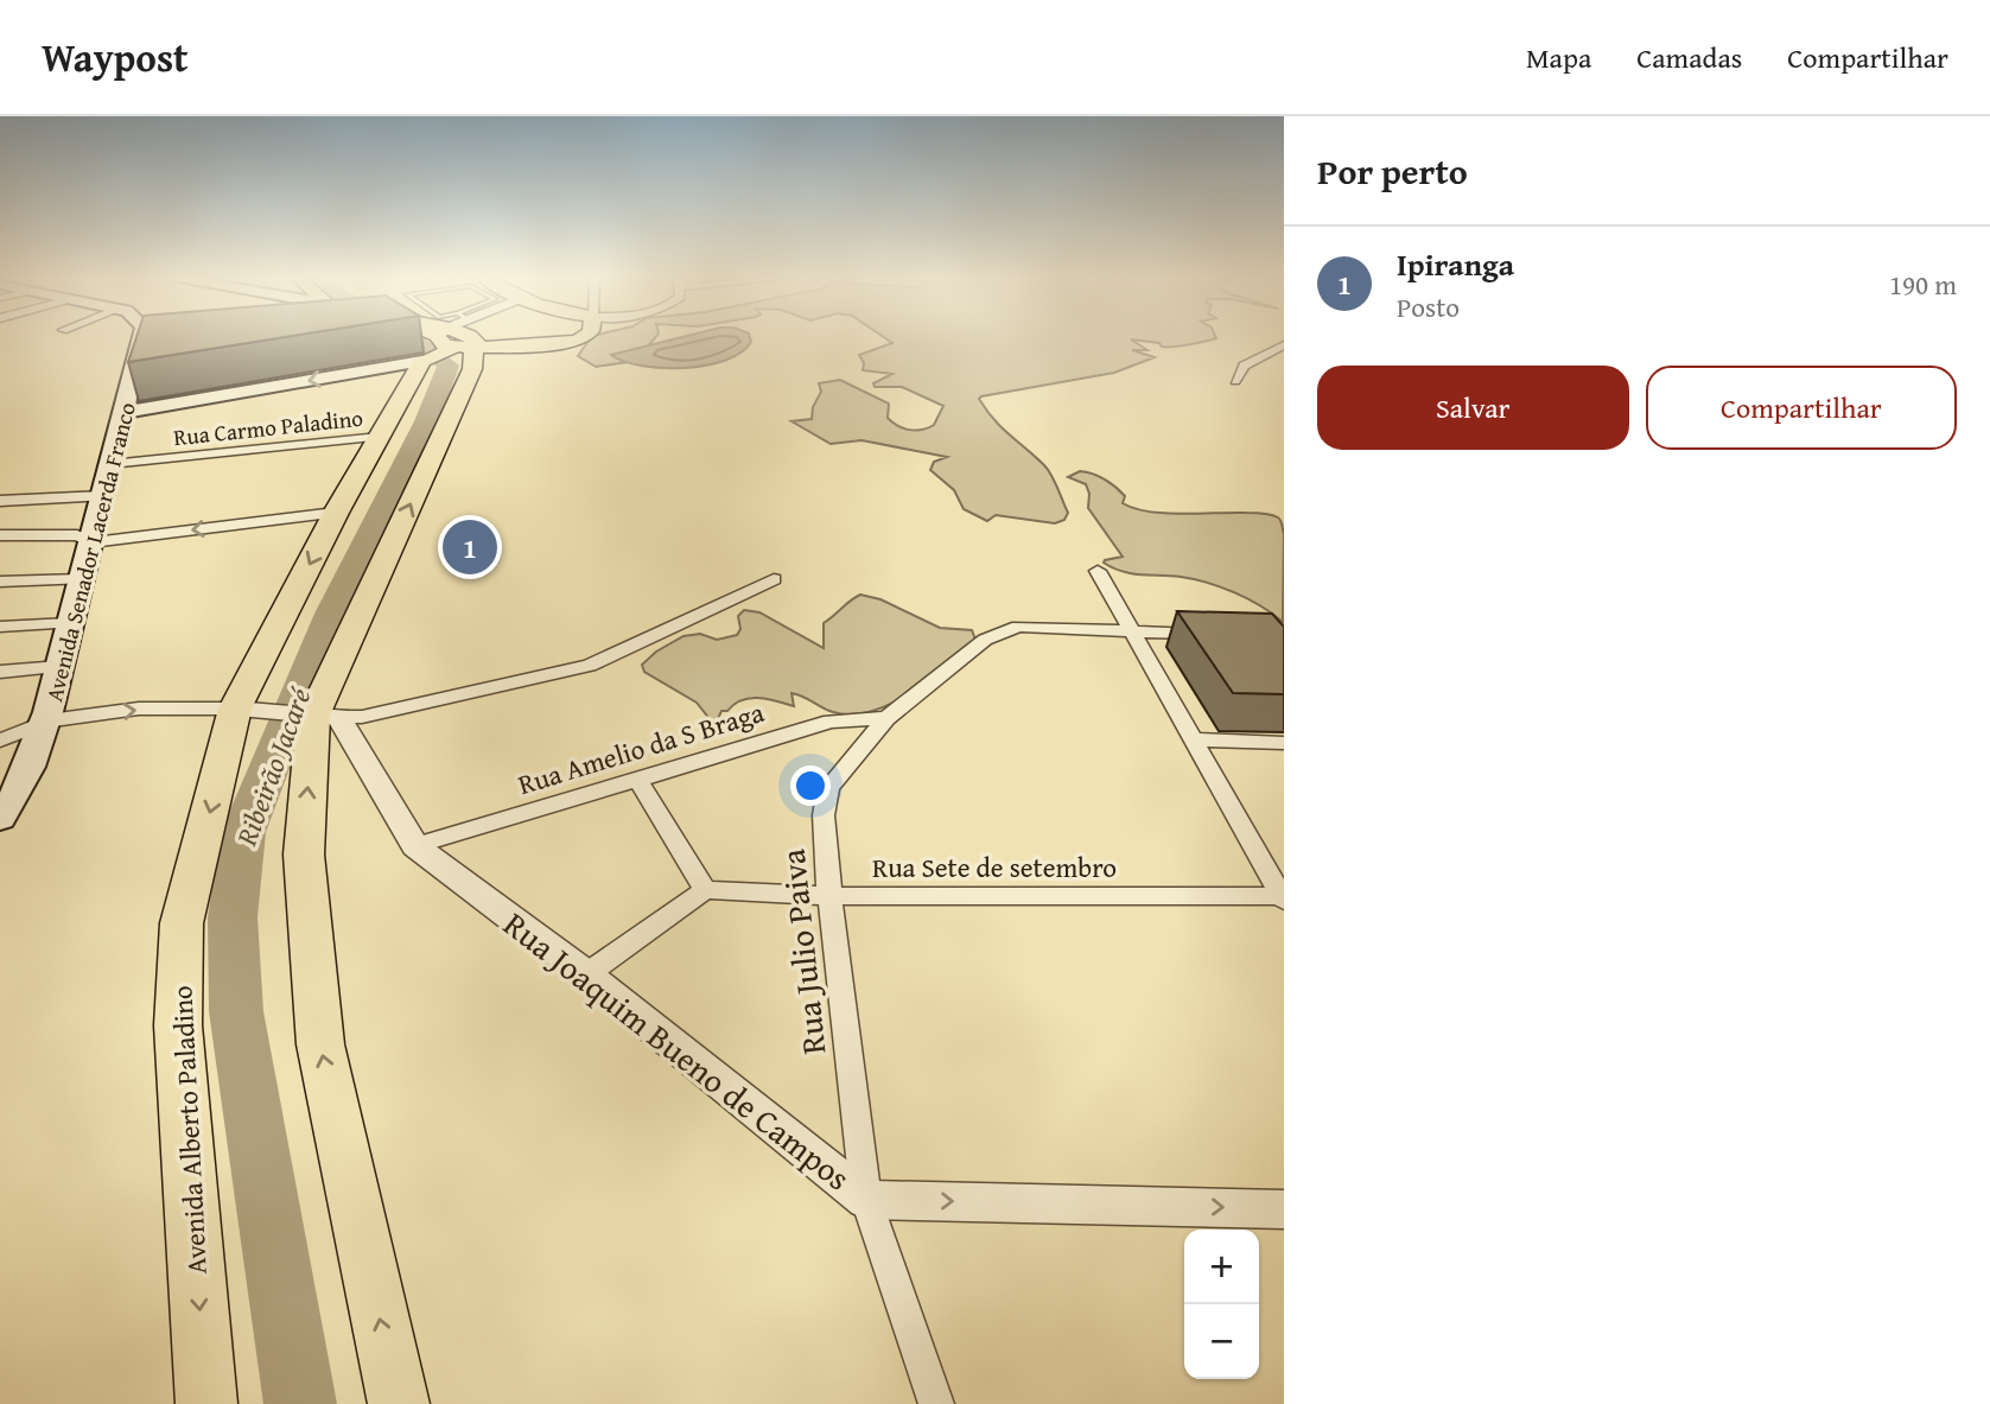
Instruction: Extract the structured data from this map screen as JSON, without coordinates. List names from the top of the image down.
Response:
{
  "streets": {
    "main road": ["Avenida Senador Lacerda Franco", "Avenida Alberto Paladino"],
    "street": [
      "Rua Carmo Paladino",
      "Rua Amelio da S Braga",
      "Rua Sete de setembro",
      "Rua Julio Paiva",
      "Rua Joaquim Bueno de Campos"
    ]
  },
  "crossings": [
    ["Rua Carmo Paladino", "Avenida Senador Lacerda Franco"],
    ["Rua Carmo Paladino", "Avenida Alberto Paladino"],
    ["Rua Amelio da S Braga", "Rua Julio Paiva"],
    ["Rua Amelio da S Braga", "Rua Joaquim Bueno de Campos"],
    ["Rua Sete de setembro", "Rua Julio Paiva"],
    ["Rua Julio Paiva", "Rua Joaquim Bueno de Campos"]
  ],
  "one_way": ["Rua Joaquim Bueno de Campos"],
  "water": ["Ribeirão Jacaré"],
  "page": {
    "header": "Waypost",
    "nav": ["Mapa", "Camadas", "Compartilhar"],
    "heading": "Por perto",
    "list": [
      {
        "mark": "1",
        "name": "Ipiranga",
        "note": "Posto",
        "value": "190 m"
      }
    ],
    "buttons": ["Salvar", "Compartilhar"],
    "pins": "1",
    "map_buttons": ["+", "−"]
  }
}
